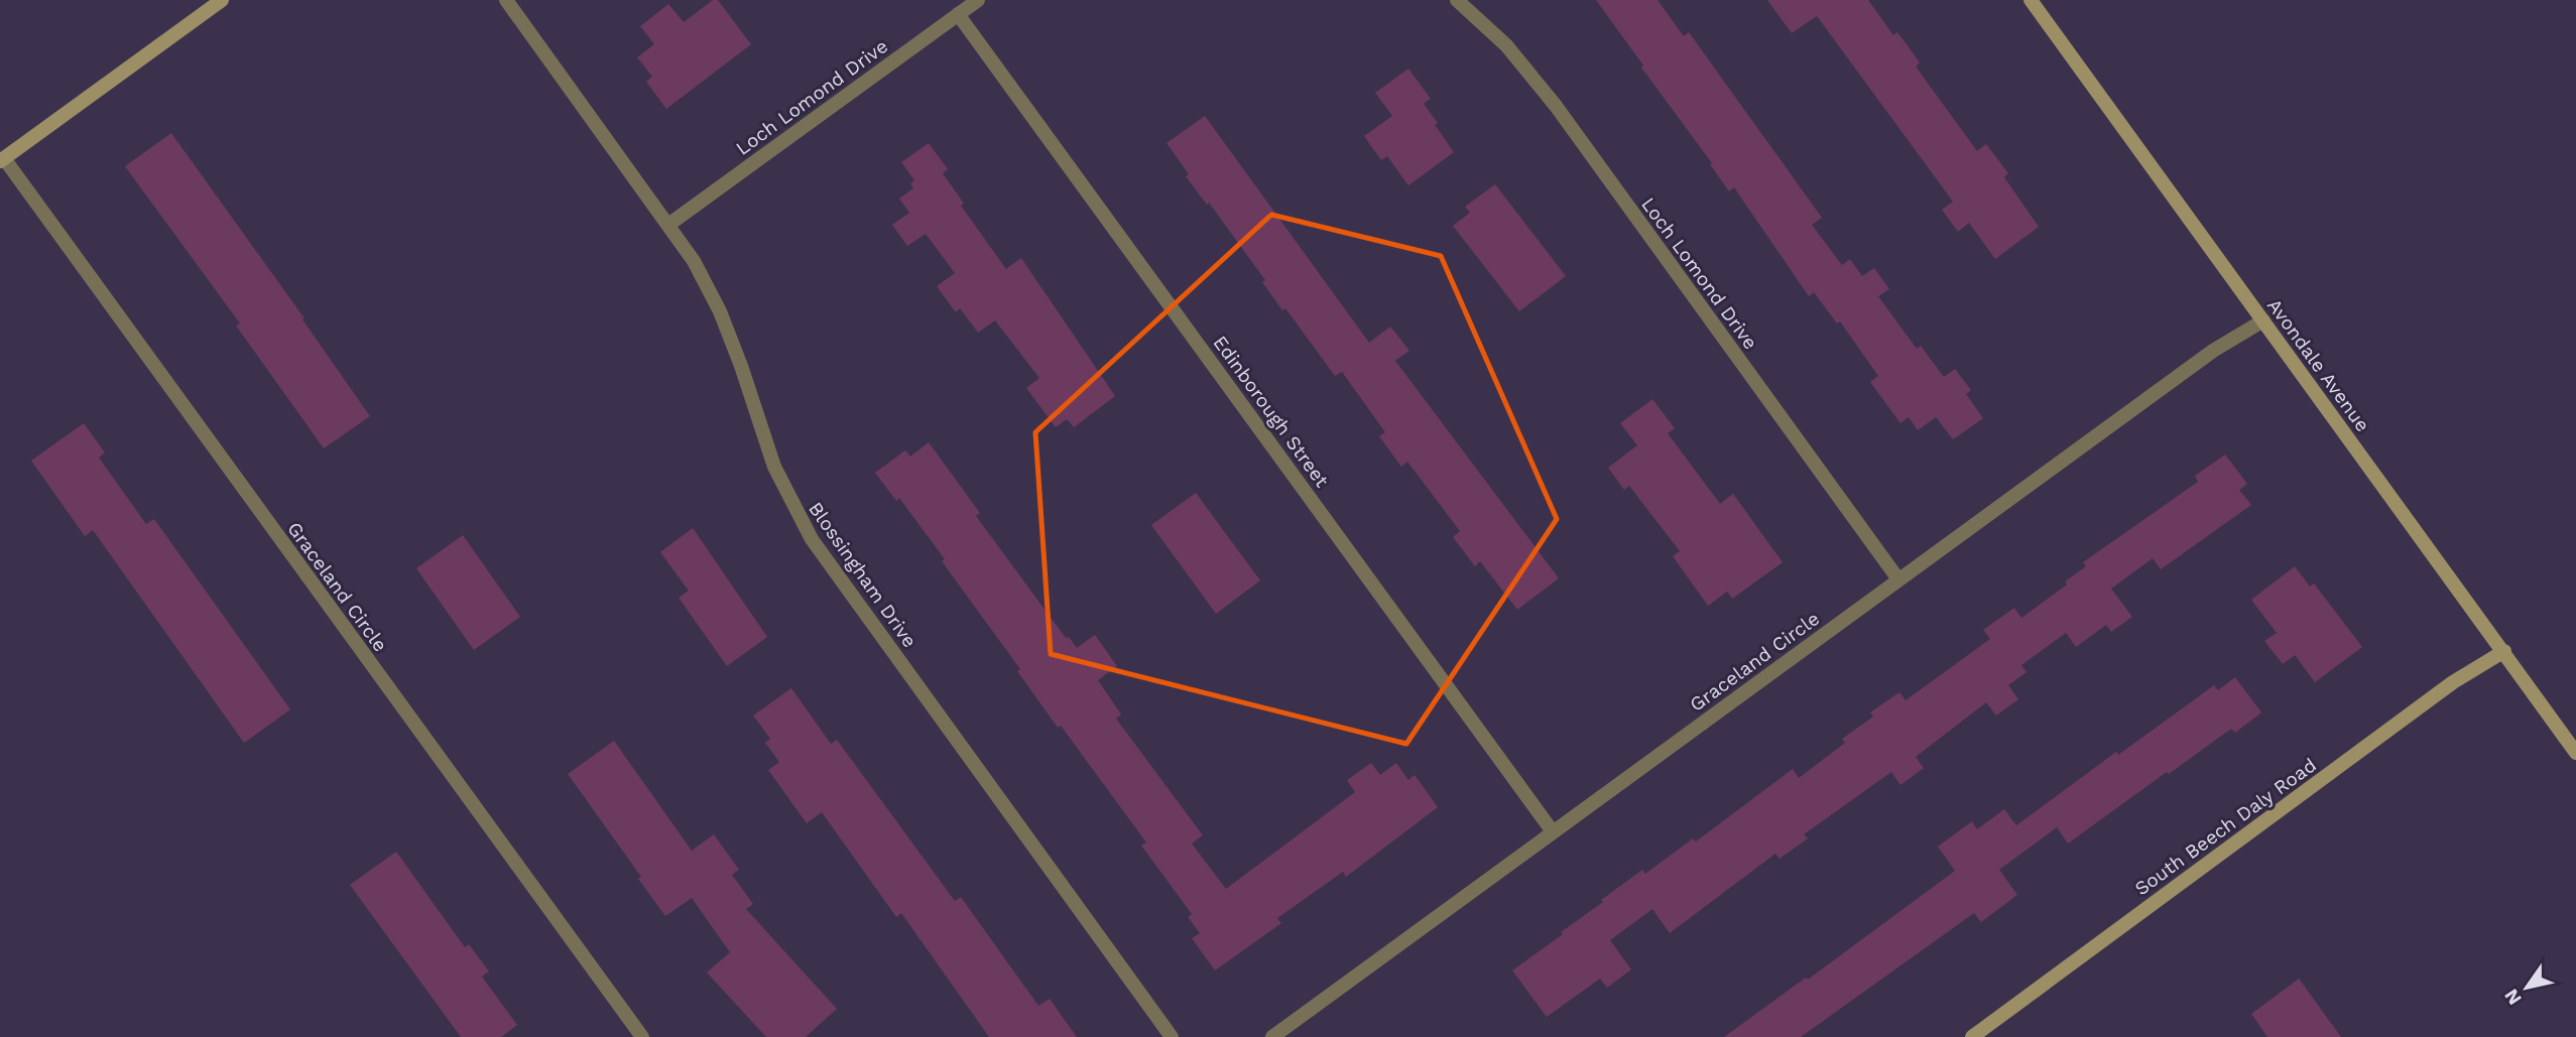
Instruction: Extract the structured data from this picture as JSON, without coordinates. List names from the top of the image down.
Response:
{
  "streets": {
    "street": [
      "Loch Lomond Drive",
      "Avondale Avenue",
      "Edinborough Street",
      "Blossingham Drive",
      "Graceland Circle",
      "South Beech Daly Road"
    ]
  },
  "crossings": [
    ["Loch Lomond Drive", "Edinborough Street"],
    ["Loch Lomond Drive", "Blossingham Drive"],
    ["Loch Lomond Drive", "Graceland Circle"],
    ["Avondale Avenue", "Graceland Circle"],
    ["Avondale Avenue", "South Beech Daly Road"],
    ["Edinborough Street", "Graceland Circle"]
  ],
  "north": "bottom left"
}
